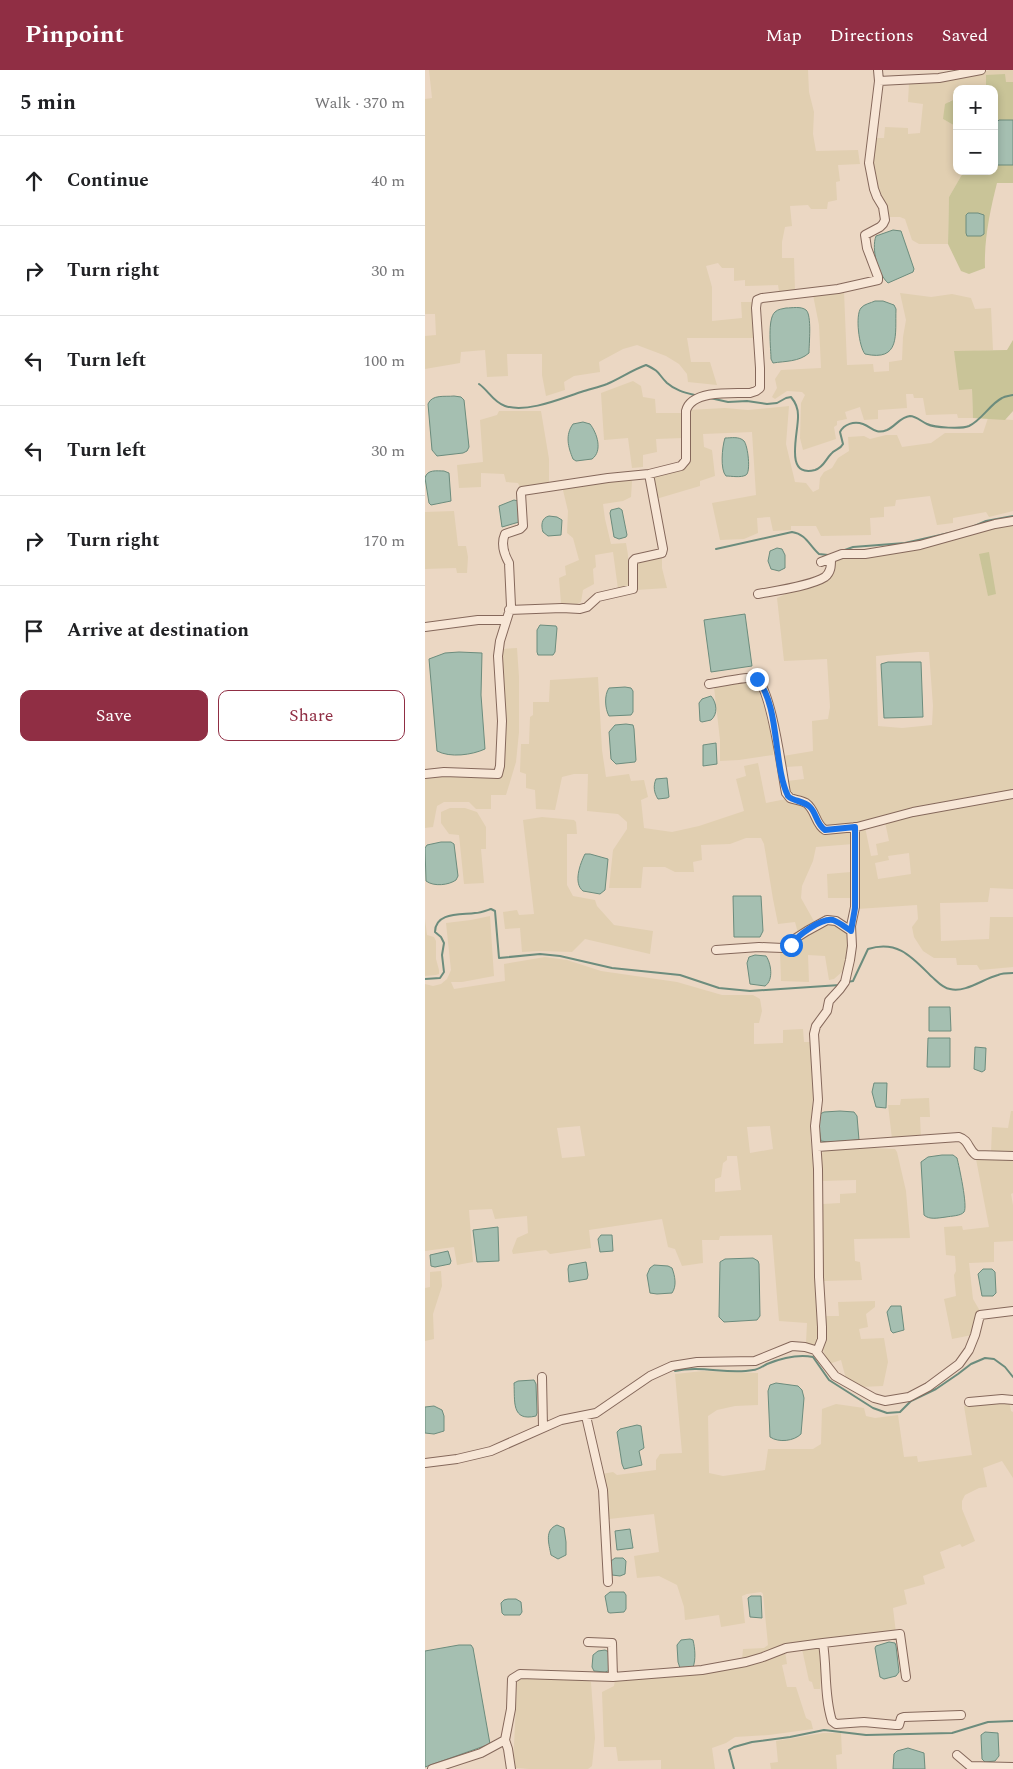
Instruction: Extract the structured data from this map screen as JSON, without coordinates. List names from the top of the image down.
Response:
{
  "page": {
    "header": "Pinpoint",
    "nav": ["Map", "Directions", "Saved"],
    "heading": ["5 min", "Walk · 370 m"],
    "map_buttons": ["+", "−"],
    "list": [
      ["Continue", "40 m"],
      ["Turn right", "30 m"],
      ["Turn left", "100 m"],
      ["Turn left", "30 m"],
      ["Turn right", "170 m"],
      "Arrive at destination"
    ],
    "buttons": ["Save", "Share"]
  }
}
